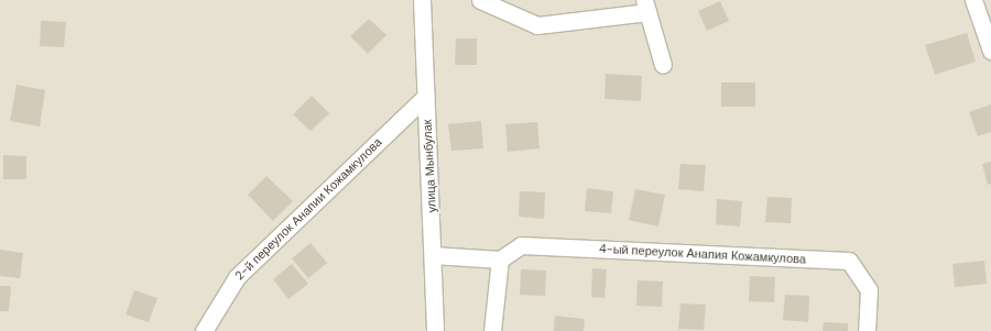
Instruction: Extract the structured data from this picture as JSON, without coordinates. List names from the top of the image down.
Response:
{
  "streets": {
    "street": ["улица Мынбулак", "2-й переулок Анапии Кожамкулова", "4-ый переулок Анапия Кожамкулова"]
  },
  "crossings": [
    ["улица Мынбулак", "2-й переулок Анапии Кожамкулова"]
  ]
}
